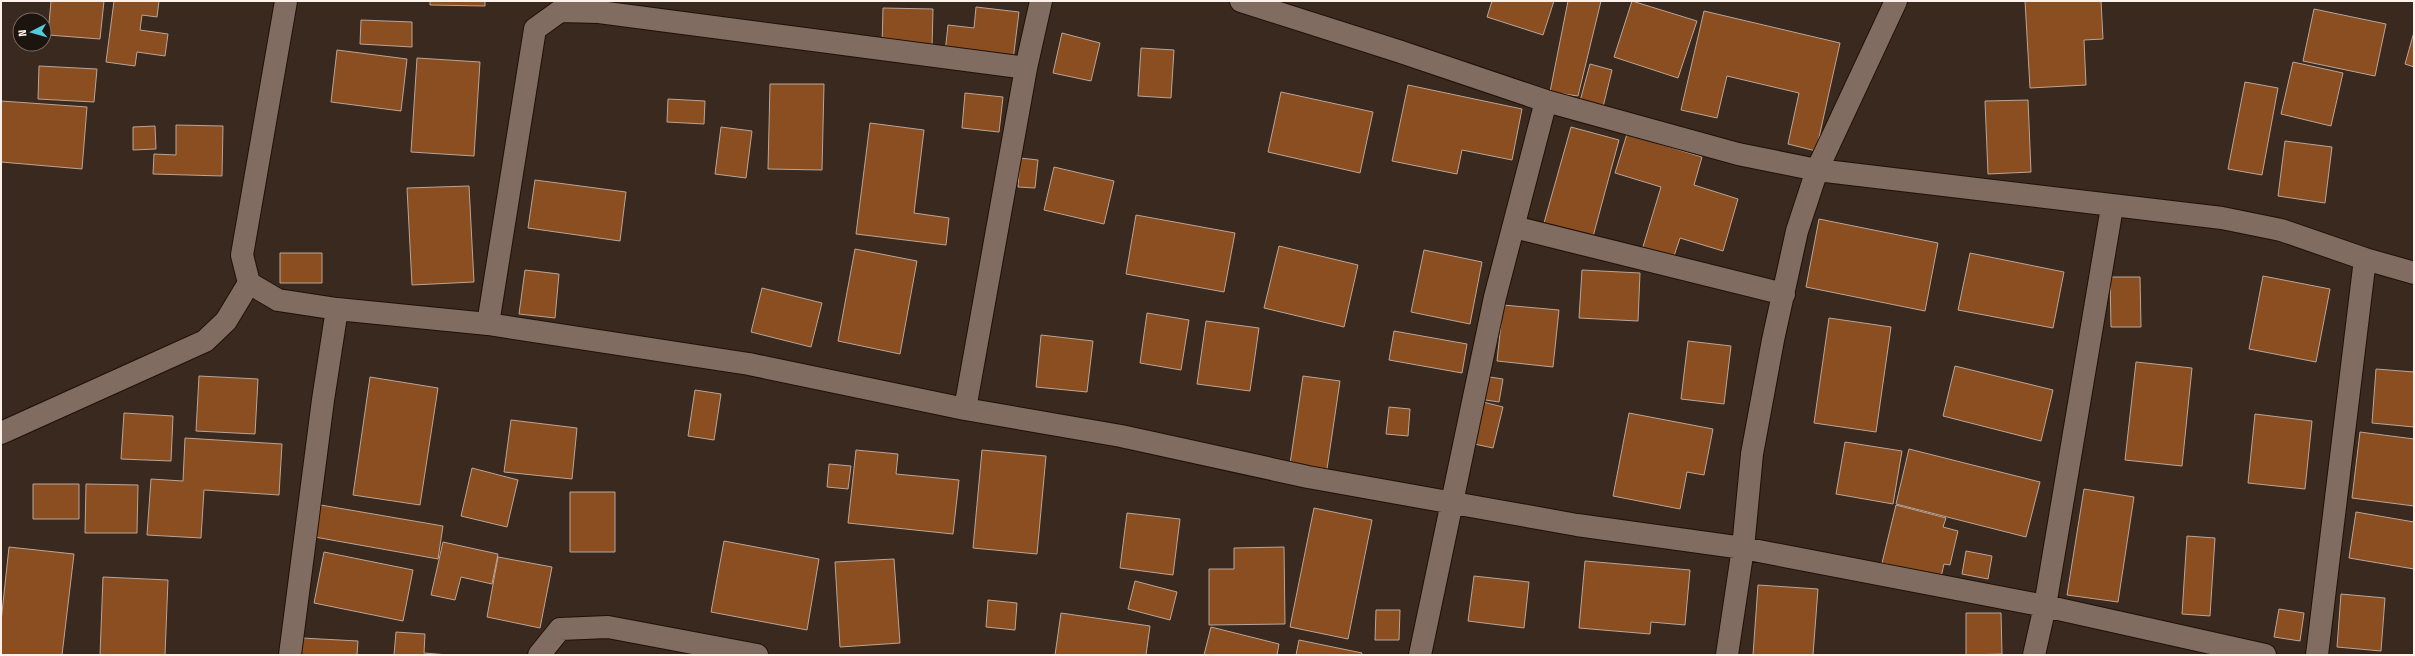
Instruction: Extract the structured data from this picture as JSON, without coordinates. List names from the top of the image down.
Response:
{
  "north": "left"
}
